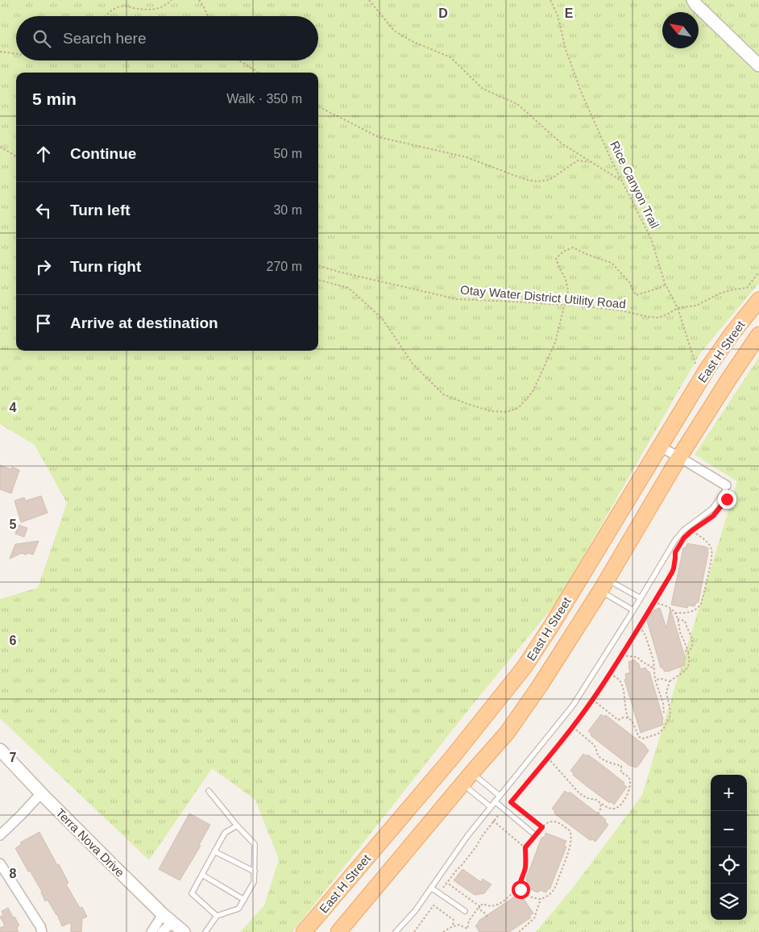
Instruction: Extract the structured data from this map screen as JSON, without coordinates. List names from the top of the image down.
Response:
{
  "streets": {
    "main road": ["East H Street"],
    "street": ["Terra Nova Drive"],
    "path": ["Rice Canyon Trail", "Otay Water District Utility Road"]
  },
  "crossings": [
    ["Rice Canyon Trail", "Otay Water District Utility Road"],
    ["Rice Canyon Trail", "East H Street"]
  ],
  "north": "top left",
  "page": {
    "search": "Search here",
    "heading": ["5 min", "Walk · 350 m"],
    "list": [
      ["Continue", "50 m"],
      ["Turn left", "30 m"],
      ["Turn right", "270 m"],
      "Arrive at destination"
    ],
    "map_buttons": ["+", "−"]
  },
  "grid": {
    "columns": ["D", "E"],
    "rows": [
      "4",
      "5",
      "6",
      "7",
      "8"
    ]
  }
}
